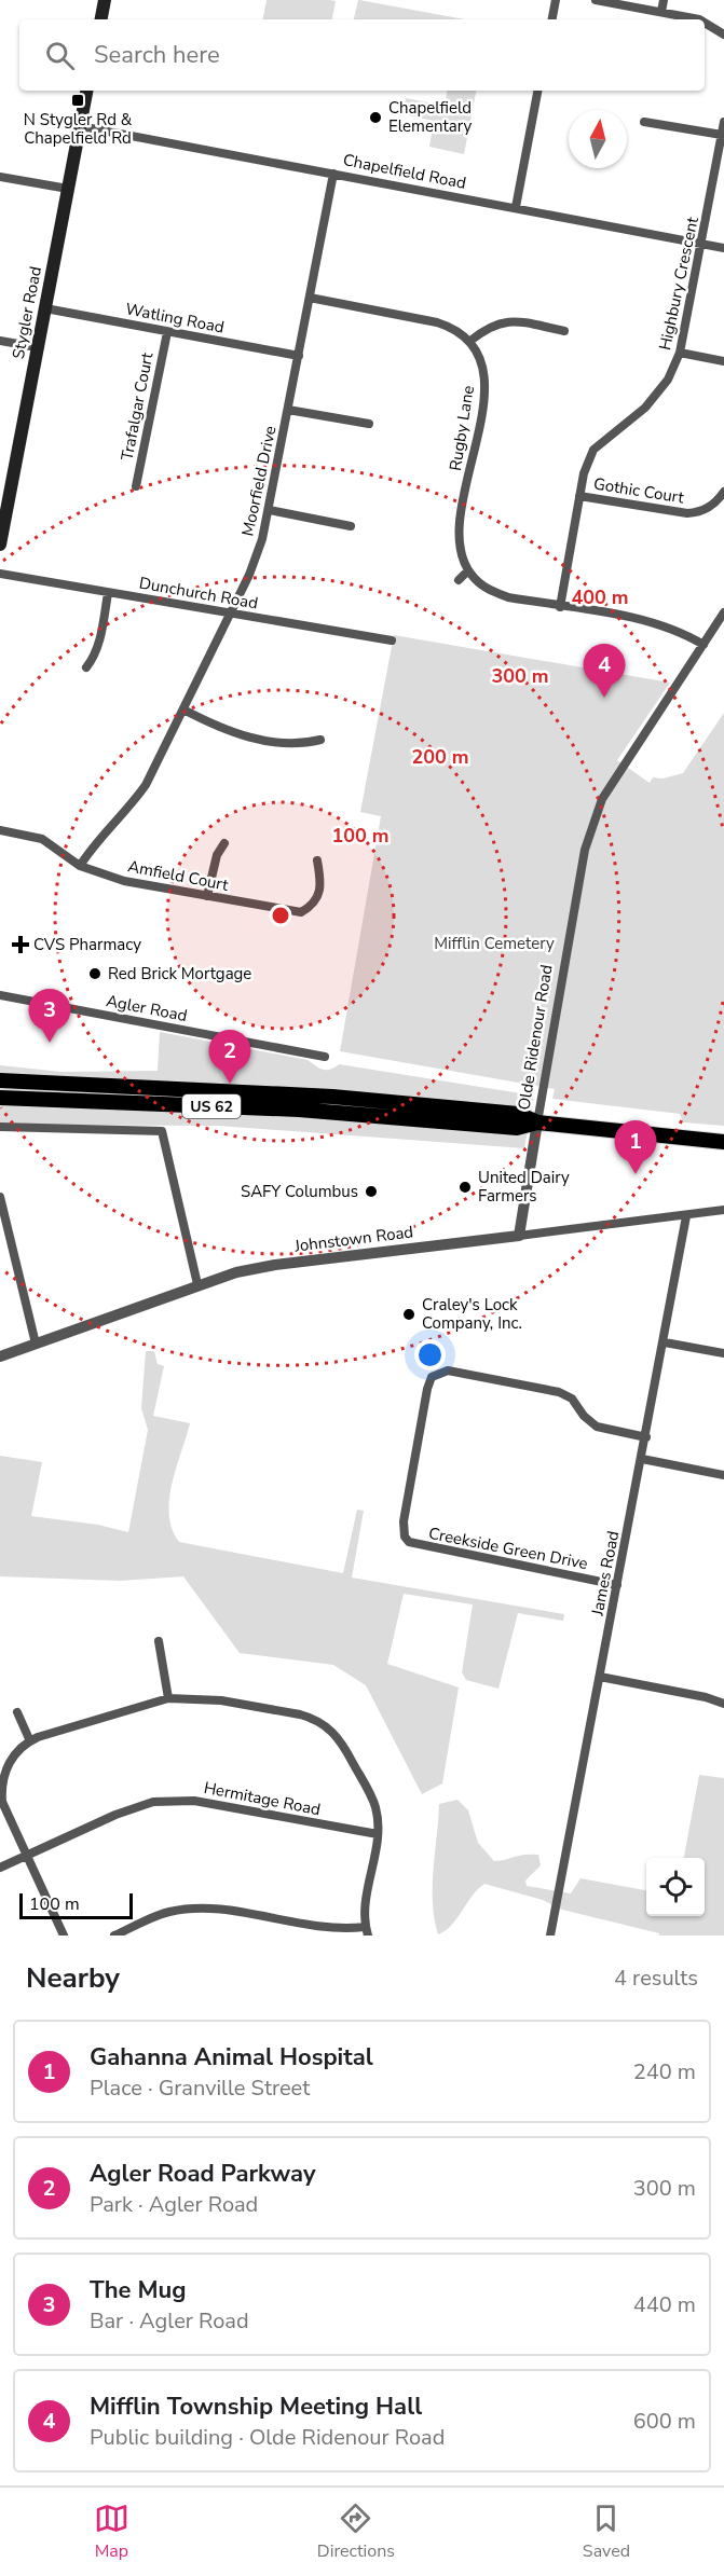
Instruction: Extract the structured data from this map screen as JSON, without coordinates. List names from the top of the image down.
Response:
{
  "streets": {
    "highway": ["US 62"],
    "main road": ["Stygler Road"],
    "street": [
      "Chapelfield Road",
      "Highbury Crescent",
      "Watling Road",
      "Trafalgar Court",
      "Rugby Lane",
      "Moorfield Drive",
      "Gothic Court",
      "Dunchurch Road",
      "Amfield Court",
      "Agler Road",
      "Olde Ridenour Road",
      "Johnstown Road",
      "Creekside Green Drive",
      "James Road",
      "Hermitage Road"
    ]
  },
  "crossings": [
    ["Chapelfield Road", "Highbury Crescent"],
    ["Chapelfield Road", "Stygler Road"],
    ["Chapelfield Road", "Moorfield Drive"],
    ["Highbury Crescent", "Gothic Court"],
    ["Stygler Road", "Watling Road"],
    ["Watling Road", "Trafalgar Court"],
    ["Watling Road", "Moorfield Drive"],
    ["Moorfield Drive", "Dunchurch Road"],
    ["Moorfield Drive", "Amfield Court"],
    ["Olde Ridenour Road", "US 62"],
    ["Olde Ridenour Road", "Johnstown Road"],
    ["Johnstown Road", "James Road"],
    ["Creekside Green Drive", "James Road"]
  ],
  "parks": ["Mifflin Cemetery"],
  "places": {
    "transit": ["N Stygler Rd & Chapelfield Rd"],
    "other": [
      "Chapelfield Elementary",
      "Red Brick Mortgage",
      "United Dairy Farmers",
      "SAFY Columbus",
      "Craley's Lock Company, Inc."
    ],
    "health": ["CVS Pharmacy"]
  },
  "scale_bar": "100 m",
  "north": "top",
  "page": {
    "search": "Search here",
    "pins": [
      "4",
      "3",
      "2",
      "1"
    ],
    "scale": "100 m",
    "heading": ["Nearby", "4 results"],
    "list": [
      {
        "mark": "1",
        "name": "Gahanna Animal Hospital",
        "note": "Place · Granville Street",
        "value": "240 m"
      },
      {
        "mark": "2",
        "name": "Agler Road Parkway",
        "note": "Park · Agler Road",
        "value": "300 m"
      },
      {
        "mark": "3",
        "name": "The Mug",
        "note": "Bar · Agler Road",
        "value": "440 m"
      },
      {
        "mark": "4",
        "name": "Mifflin Township Meeting Hall",
        "note": "Public building · Olde Ridenour Road",
        "value": "600 m"
      }
    ],
    "nav": ["Map", "Directions", "Saved"]
  },
  "rings": [
    "400 m",
    "300 m",
    "200 m",
    "100 m"
  ]
}
